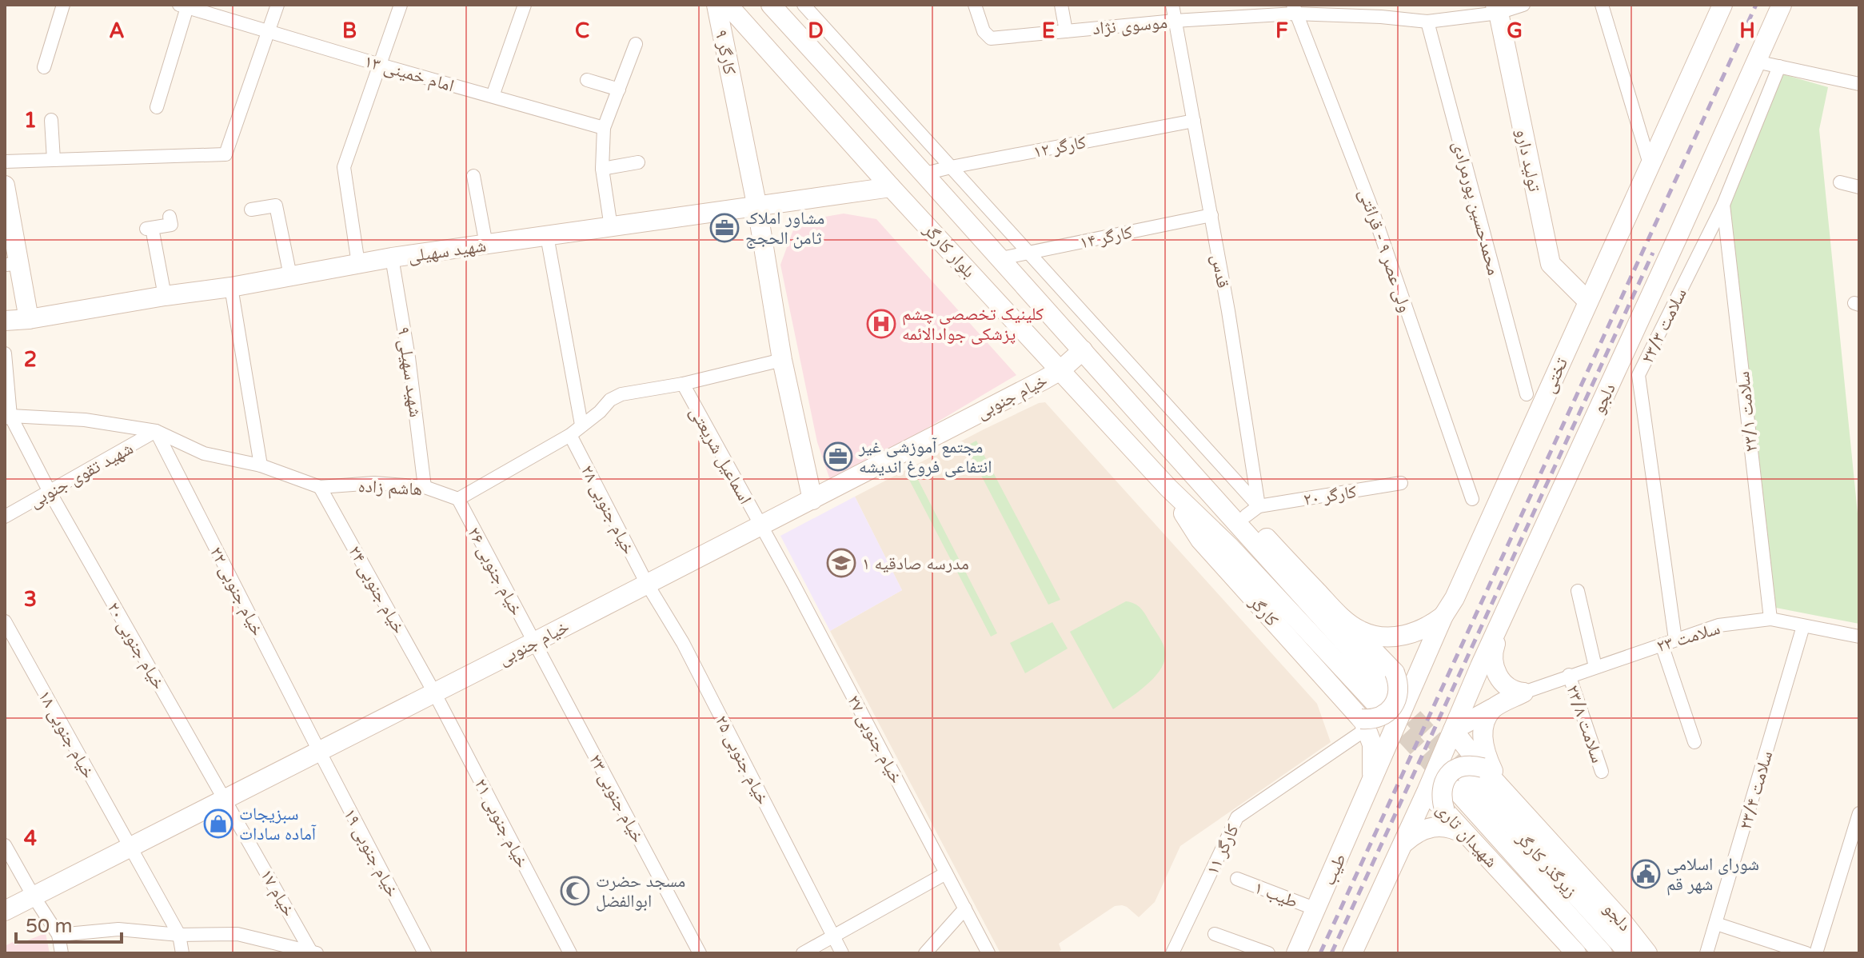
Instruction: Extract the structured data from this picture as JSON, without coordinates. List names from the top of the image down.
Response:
{
  "streets": {
    "street": [
      "موسوی نژاد",
      "کارگر ۹",
      "امام خمینی ۱۳",
      "کارگر ۱۲",
      "تولید دارو",
      "محمدحسین پورمرادی",
      "کارگر ۱۴",
      "شهید سهیلی",
      "بلوار کارگر",
      "ولی عصر ۹ - قرائتی",
      "قدس",
      "سلامت ۲۳/۳",
      "شهید سهیلی ۹",
      "تختی",
      "خیام جنوبی",
      "دلجو",
      "سلامت ۲۳/۱",
      "اسماعیل شریعتی",
      "شهید تقوی جنوبی",
      "هاشم زاده",
      "کارگر ۲۰",
      "خیام جنوبی ۲۸",
      "خیام جنوبی ۲۶",
      "خیام جنوبی ۲۴",
      "خیام جنوبی ۲۲",
      "کارگر",
      "سلامت ۲۳",
      "خیام جنوبی ۲۰",
      "سلامت ۲۳/۸",
      "خیام جنوبی ۱۸",
      "خیام جنوبی ۲۷",
      "خیام جنوبی ۲۵",
      "سلامت ۲۳/۴",
      "خیام جنوبی ۲۳",
      "خیام جنوبی ۲۱",
      "شهیدان تاری",
      "کارگر ۱۱",
      "خیام جنوبی ۱۹",
      "زیرگذر کارگر",
      "طیب",
      "خیام ۱۷",
      "طیب ۱"
    ]
  },
  "crossings": [
    ["موسوی نژاد", "تولید دارو"],
    ["موسوی نژاد", "محمدحسین پورمرادی"],
    ["موسوی نژاد", "ولی عصر ۹ - قرائتی"],
    ["موسوی نژاد", "قدس"],
    ["کارگر ۹", "شهید سهیلی"],
    ["کارگر ۹", "خیام جنوبی"],
    ["کارگر ۱۲", "بلوار کارگر"],
    ["کارگر ۱۲", "قدس"],
    ["تولید دارو", "تختی"],
    ["کارگر ۱۴", "بلوار کارگر"],
    ["کارگر ۱۴", "قدس"],
    ["شهید سهیلی", "بلوار کارگر"],
    ["شهید سهیلی", "شهید سهیلی ۹"],
    ["بلوار کارگر", "قدس"],
    ["بلوار کارگر", "خیام جنوبی"],
    ["بلوار کارگر", "کارگر ۲۰"],
    ["بلوار کارگر", "کارگر"],
    ["قدس", "کارگر ۲۰"],
    ["سلامت ۲۳/۳", "سلامت ۲۳/۱"],
    ["سلامت ۲۳/۳", "سلامت ۲۳"],
    ["شهید سهیلی ۹", "هاشم زاده"],
    ["تختی", "طیب"],
    ["خیام جنوبی", "اسماعیل شریعتی"],
    ["خیام جنوبی", "خیام جنوبی ۲۸"],
    ["خیام جنوبی", "خیام جنوبی ۲۶"],
    ["خیام جنوبی", "خیام جنوبی ۲۴"],
    ["خیام جنوبی", "خیام جنوبی ۲۲"],
    ["خیام جنوبی", "خیام جنوبی ۲۰"],
    ["خیام جنوبی", "خیام جنوبی ۱۸"],
    ["خیام جنوبی", "خیام جنوبی ۲۷"],
    ["خیام جنوبی", "خیام جنوبی ۲۵"],
    ["خیام جنوبی", "خیام جنوبی ۲۳"],
    ["خیام جنوبی", "خیام جنوبی ۲۱"],
    ["خیام جنوبی", "خیام جنوبی ۱۹"],
    ["خیام جنوبی", "خیام ۱۷"],
    ["دلجو", "شهیدان تاری"],
    ["دلجو", "زیرگذر کارگر"],
    ["سلامت ۲۳/۱", "سلامت ۲۳"],
    ["اسماعیل شریعتی", "خیام جنوبی ۲۷"],
    ["شهید تقوی جنوبی", "هاشم زاده"],
    ["شهید تقوی جنوبی", "خیام جنوبی ۲۲"],
    ["شهید تقوی جنوبی", "خیام جنوبی ۲۰"],
    ["هاشم زاده", "خیام جنوبی ۲۶"],
    ["هاشم زاده", "خیام جنوبی ۲۴"],
    ["هاشم زاده", "خیام جنوبی ۲۲"],
    ["هاشم زاده", "خیام جنوبی ۲۰"],
    ["خیام جنوبی ۲۸", "خیام جنوبی ۲۵"],
    ["خیام جنوبی ۲۶", "خیام جنوبی ۲۳"],
    ["خیام جنوبی ۲۴", "خیام جنوبی ۲۱"],
    ["خیام جنوبی ۲۲", "خیام جنوبی ۱۹"],
    ["کارگر", "کارگر ۱۱"],
    ["سلامت ۲۳", "سلامت ۲۳/۸"],
    ["سلامت ۲۳", "سلامت ۲۳/۴"],
    ["خیام جنوبی ۲۰", "خیام ۱۷"],
    ["طیب", "طیب ۱"]
  ],
  "places": {
    "office": ["مشاور املاک ثامن الحجج", "مجتمع آموزشی غیر انتفاعی فروغ اندیشه"],
    "hospital": ["کلینیک تخصصی چشم پزشکی جوادالائمه"],
    "school or university": ["مدرسه صادقیه ۱"],
    "shop": ["سبزیجات آماده سادات"],
    "public building": ["شورای اسلامی شهر قم"],
    "mosque": ["مسجد حضرت ابوالفضل"]
  },
  "scale_bar": "50 m",
  "grid": {
    "columns": [
      "A",
      "B",
      "C",
      "D",
      "E",
      "F",
      "G",
      "H"
    ],
    "rows": [
      "1",
      "2",
      "3",
      "4"
    ]
  }
}
